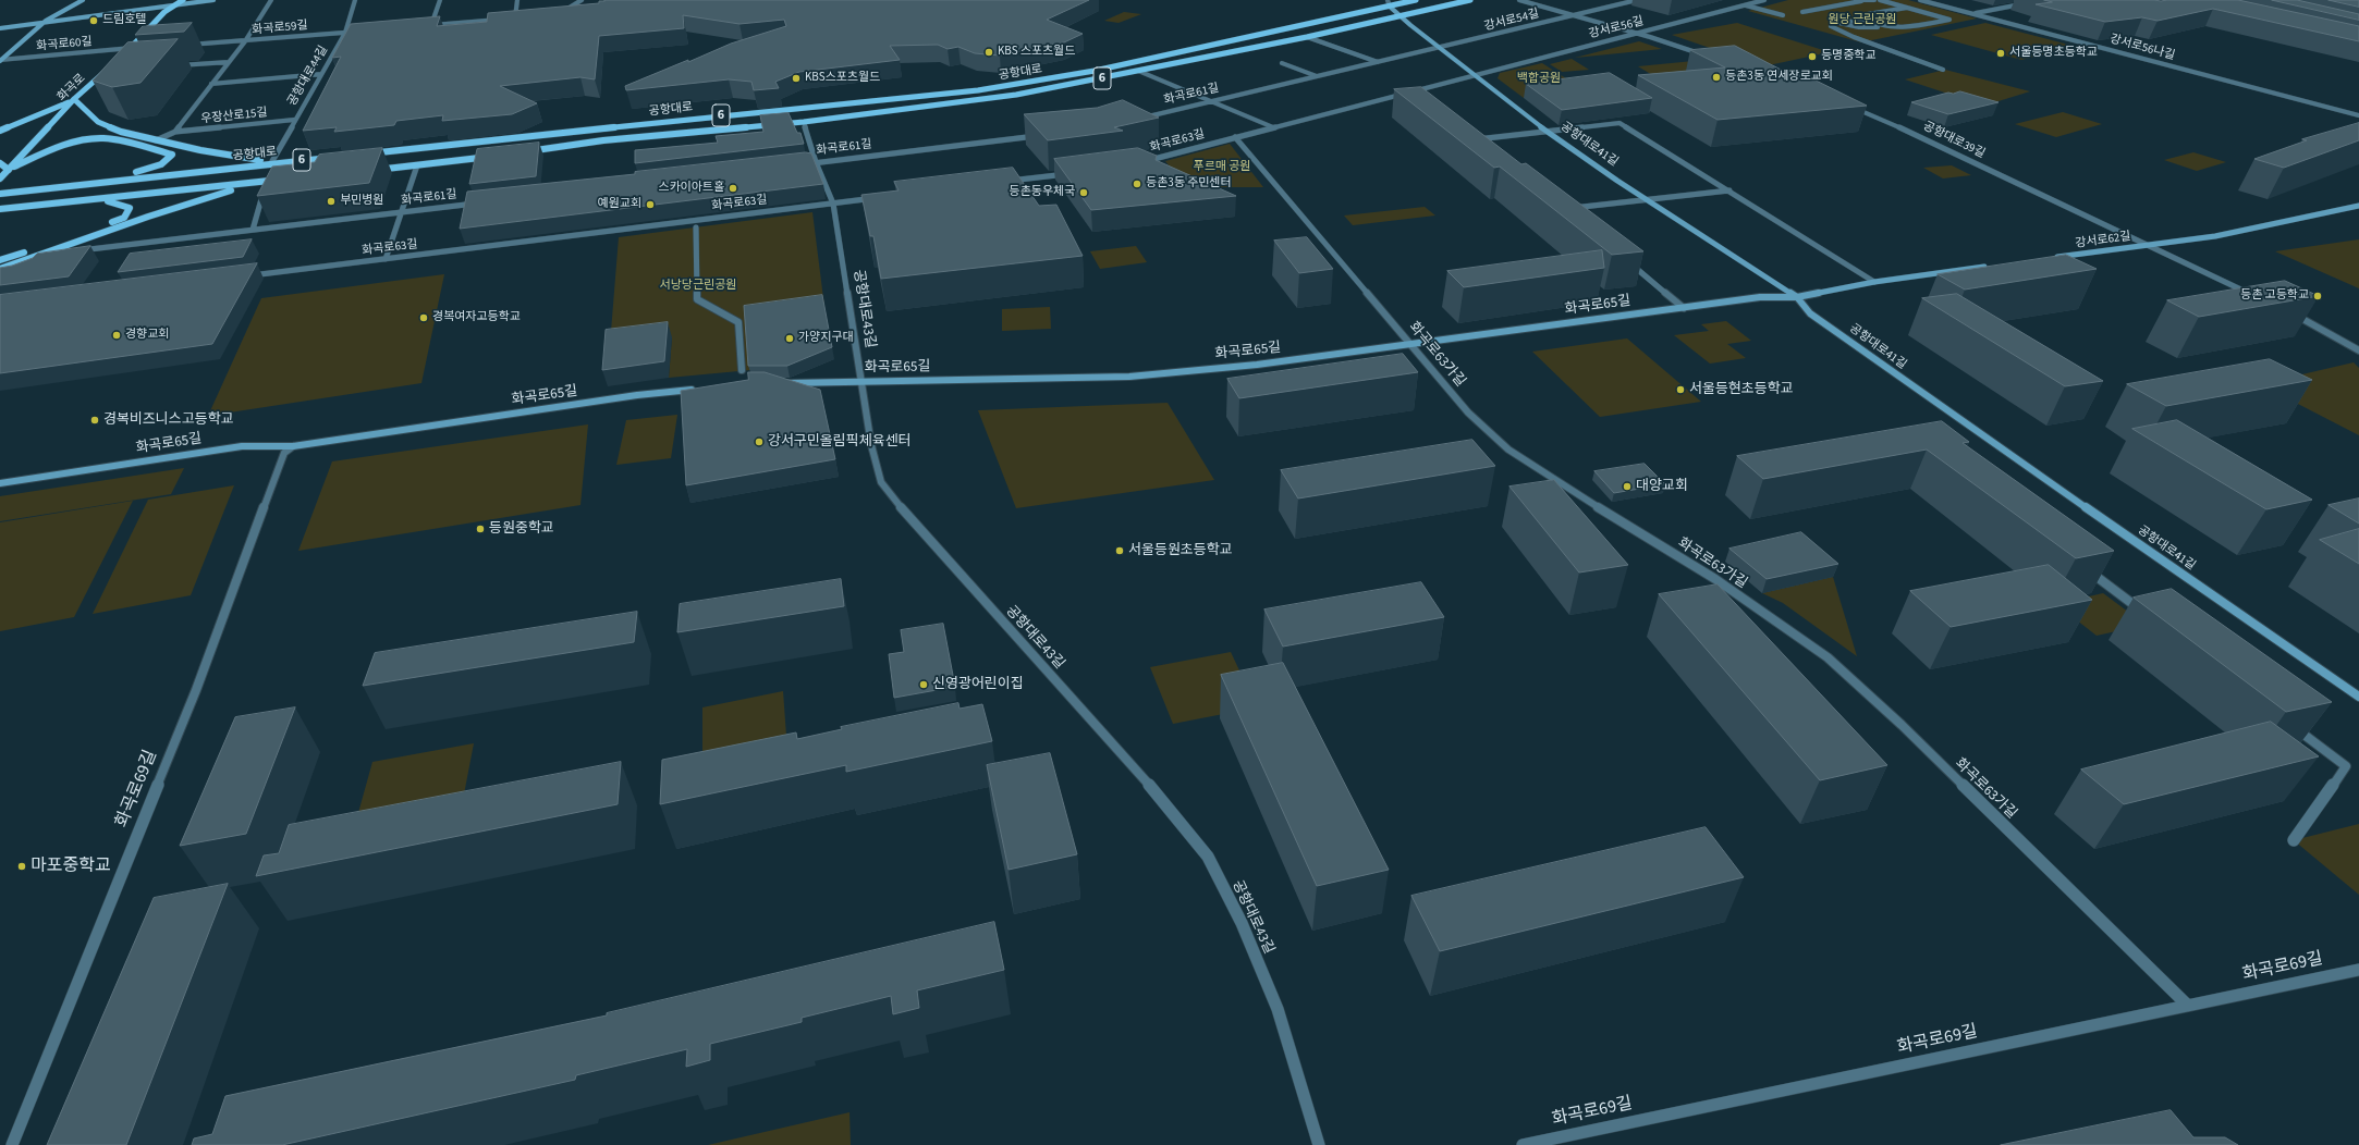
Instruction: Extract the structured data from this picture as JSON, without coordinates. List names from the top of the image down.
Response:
{
  "streets": {
    "main road": ["공항대로", "6", "화곡로"],
    "street": [
      "강서로54길",
      "화곡로59길",
      "강서로56길",
      "화곡로60길",
      "강서로56나길",
      "공항대로44길",
      "화곡로61길",
      "우장산로15길",
      "공항대로39길",
      "화곡로63길",
      "공항대로41길",
      "강서로62길",
      "화곡로65길",
      "공항대로43길",
      "화곡로63가길",
      "화곡로69길"
    ]
  },
  "crossings": [
    ["강서로54길", "화곡로61길"],
    ["강서로54길", "공항대로41길"],
    ["화곡로59길", "공항대로44길"],
    ["화곡로59길", "우장산로15길"],
    ["강서로56길", "화곡로63길"],
    ["강서로56길", "공항대로41길"],
    ["공항대로", "화곡로61길"],
    ["공항대로", "공항대로41길"],
    ["공항대로", "공항대로43길"],
    ["공항대로44길", "우장산로15길"],
    ["화곡로61길", "공항대로41길"],
    ["화곡로61길", "공항대로43길"],
    ["공항대로39길", "강서로62길"],
    ["화곡로63길", "공항대로41길"],
    ["화곡로63길", "공항대로43길"],
    ["화곡로63길", "화곡로63가길"],
    ["공항대로41길", "화곡로65길"],
    ["화곡로65길", "공항대로43길"],
    ["화곡로65길", "화곡로63가길"],
    ["화곡로65길", "화곡로69길"],
    ["화곡로63가길", "화곡로69길"]
  ],
  "parks": [
    "원당 근린공원",
    "백합공원",
    "푸르매 공원",
    "서낭당근린공원"
  ],
  "places": [
    "드림호텔",
    "KBS 스포츠월드",
    "서울등명초등학교",
    "등명중학교",
    "등촌3동 연세장로교회",
    "KBS스포츠월드",
    "등촌3동 주민센터",
    "스카이아트홀",
    "등촌동우체국",
    "부민병원",
    "예원교회",
    "등촌 고등학교",
    "경복여자고등학교",
    "경향교회",
    "가양지구대",
    "서울등현초등학교",
    "경복비즈니스고등학교",
    "강서구민올림픽체육센터",
    "대양교회",
    "등원중학교",
    "서울등원초등학교",
    "신영광어린이집",
    "마포중학교"
  ]
}
